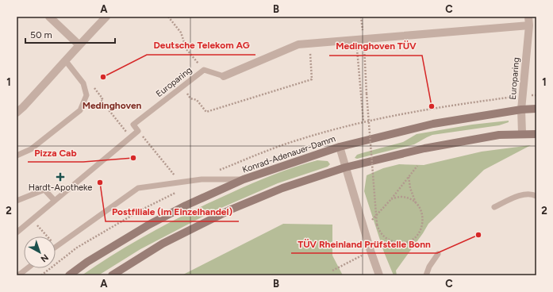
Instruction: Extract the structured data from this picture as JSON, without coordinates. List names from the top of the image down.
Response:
{
  "streets": {
    "main road": ["Konrad-Adenauer-Damm"],
    "street": ["Europaring"]
  },
  "crossings": [
    ["Europaring", "Konrad-Adenauer-Damm"]
  ],
  "districts": ["Medinghoven"],
  "places": {
    "other": [
      "Deutsche Telekom AG",
      "Medinghoven TÜV",
      "Pizza Cab",
      "Postfiliale (im Einzelhandel)",
      "TÜV Rheinland Prüfstelle Bonn"
    ],
    "health": ["Hardt-Apotheke"]
  },
  "scale_bar": "50 m",
  "north": "bottom right",
  "grid": {
    "columns": ["A", "B", "C"],
    "rows": ["1", "2"]
  }
}
